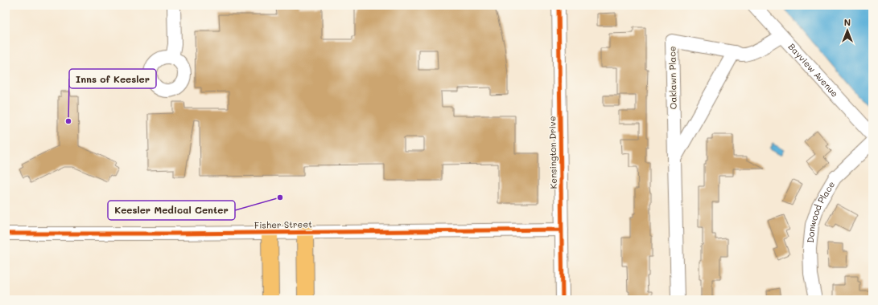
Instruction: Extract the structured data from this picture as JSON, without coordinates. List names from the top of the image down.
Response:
{
  "streets": {
    "street": [
      "Bayview Avenue",
      "Oaklawn Place",
      "Kensington Drive",
      "Donwood Place",
      "Fisher Street"
    ]
  },
  "crossings": [
    ["Bayview Avenue", "Oaklawn Place"],
    ["Kensington Drive", "Fisher Street"]
  ],
  "places": ["Inns of Keesler", "Keesler Medical Center"],
  "north": "top"
}
